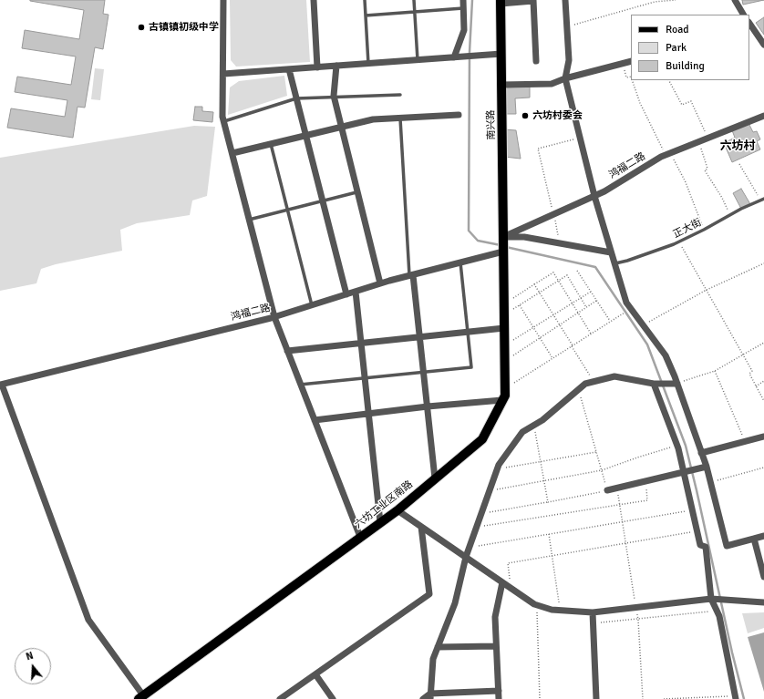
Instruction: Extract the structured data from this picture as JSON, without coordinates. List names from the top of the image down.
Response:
{
  "streets": {
    "main road": ["南兴路", "六坊工业区南路"],
    "street": ["鸿福二路"],
    "lane": ["正大街"]
  },
  "crossings": [
    ["南兴路", "鸿福二路"],
    ["南兴路", "六坊工业区南路"],
    ["鸿福二路", "六坊工业区南路"]
  ],
  "districts": ["六坊村"],
  "places": ["古镇镇初级中学", "六坊村委会"],
  "legend": ["Road", "Park", "Building"],
  "north": "top"
}
